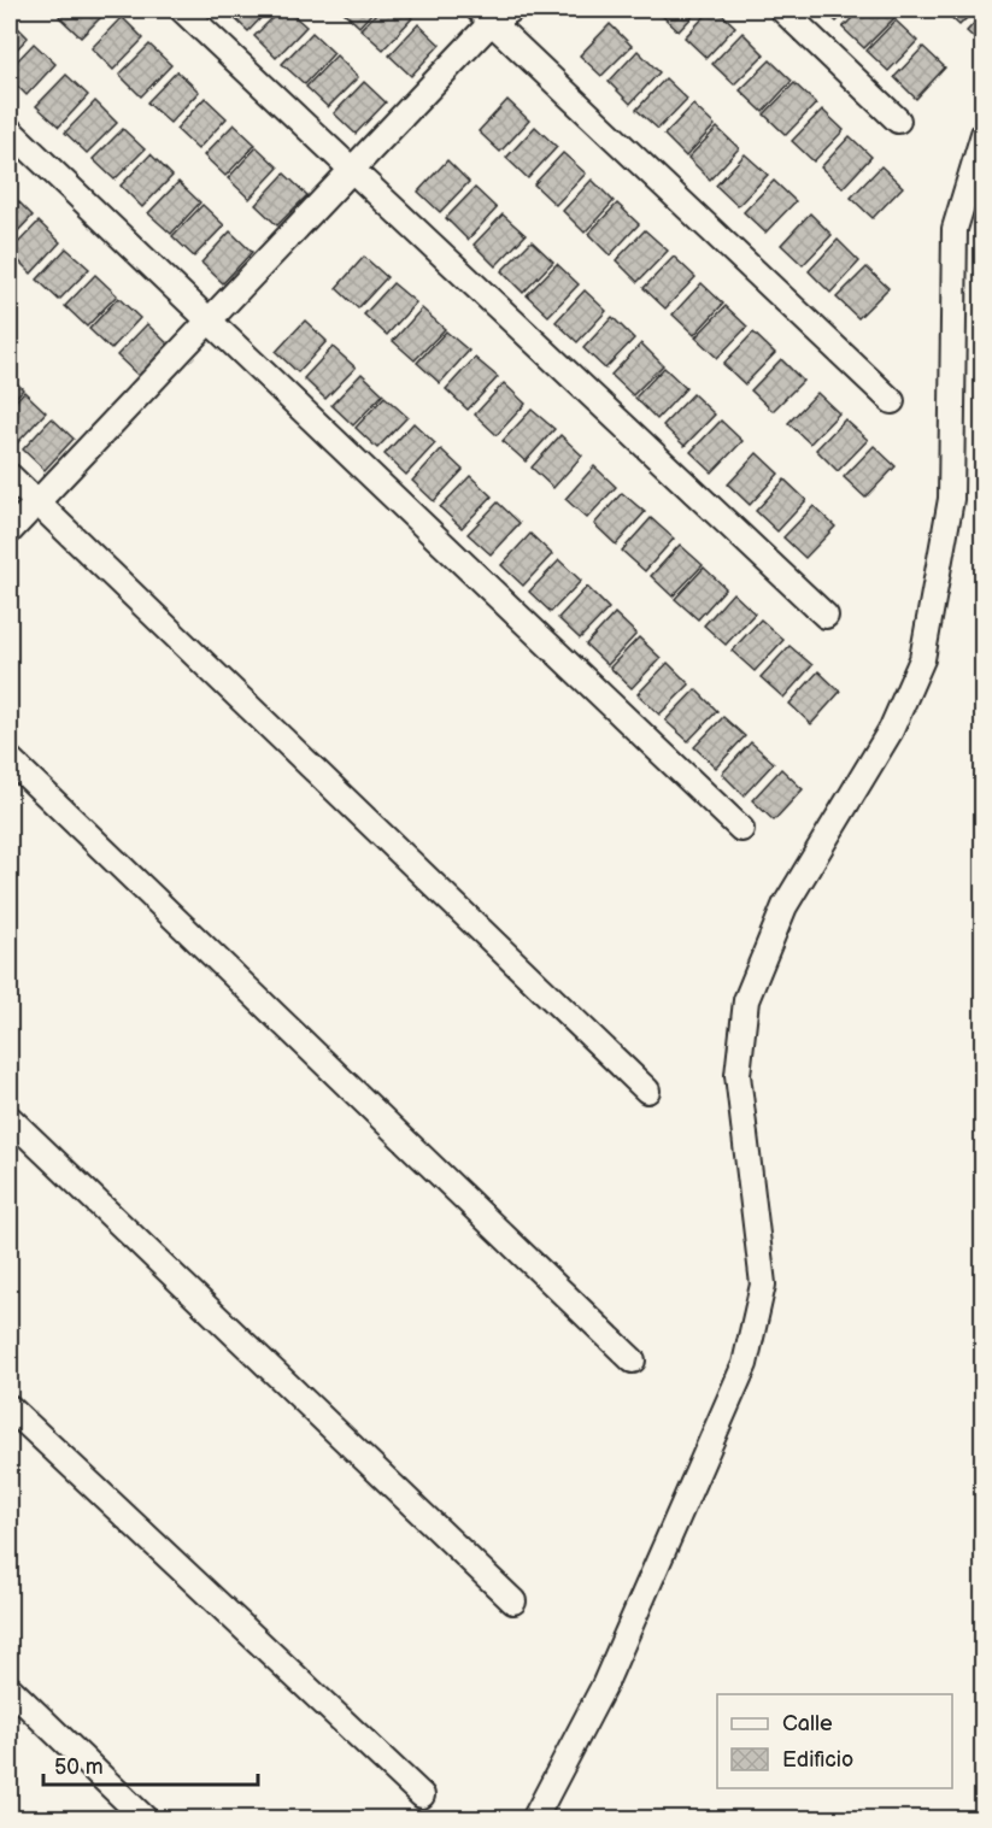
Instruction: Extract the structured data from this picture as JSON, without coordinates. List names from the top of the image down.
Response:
{
  "legend": ["Calle", "Edificio"],
  "scale_bar": "50 m"
}
